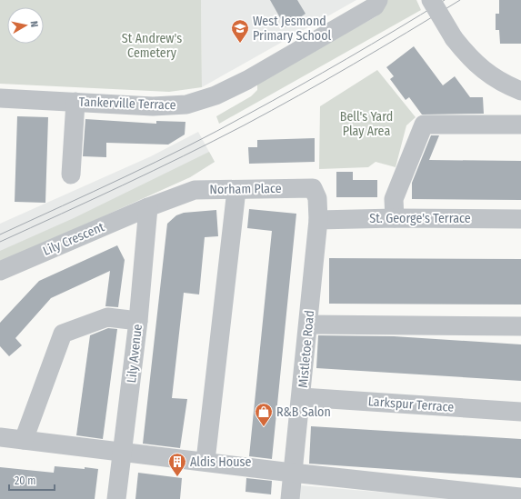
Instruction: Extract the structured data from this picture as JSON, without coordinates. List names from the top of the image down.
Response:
{
  "streets": {
    "street": [
      "Tankerville Terrace",
      "Norham Place",
      "St. George's Terrace",
      "Lily Crescent",
      "Mistletoe Road",
      "Lily Avenue",
      "Larkspur Terrace"
    ]
  },
  "crossings": [
    ["Norham Place", "St. George's Terrace"],
    ["Norham Place", "Lily Crescent"],
    ["Norham Place", "Mistletoe Road"],
    ["Norham Place", "Lily Avenue"],
    ["St. George's Terrace", "Mistletoe Road"],
    ["Lily Crescent", "Lily Avenue"],
    ["Mistletoe Road", "Larkspur Terrace"]
  ],
  "parks": ["St Andrew's Cemetery", "Bell's Yard Play Area"],
  "places": {
    "school or university": ["West Jesmond Primary School"],
    "shop": ["R&B Salon"],
    "building": ["Aldis House"]
  },
  "scale_bar": "20 m",
  "north": "right"
}
